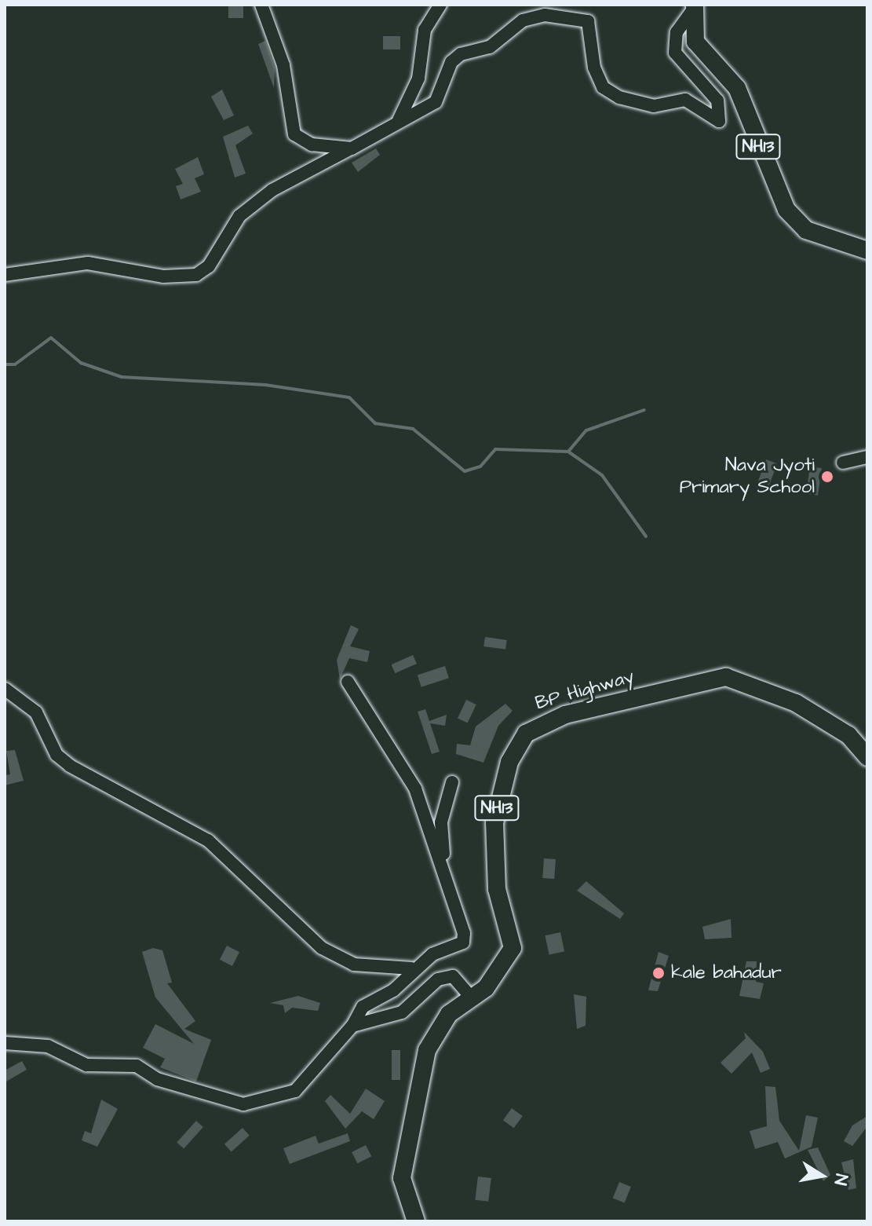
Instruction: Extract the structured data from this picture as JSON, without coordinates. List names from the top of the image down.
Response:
{
  "streets": {
    "highway": ["NH13", "BP Highway"]
  },
  "places": ["Nava Jyoti Primary School", "kale bahadur"],
  "north": "right"
}
